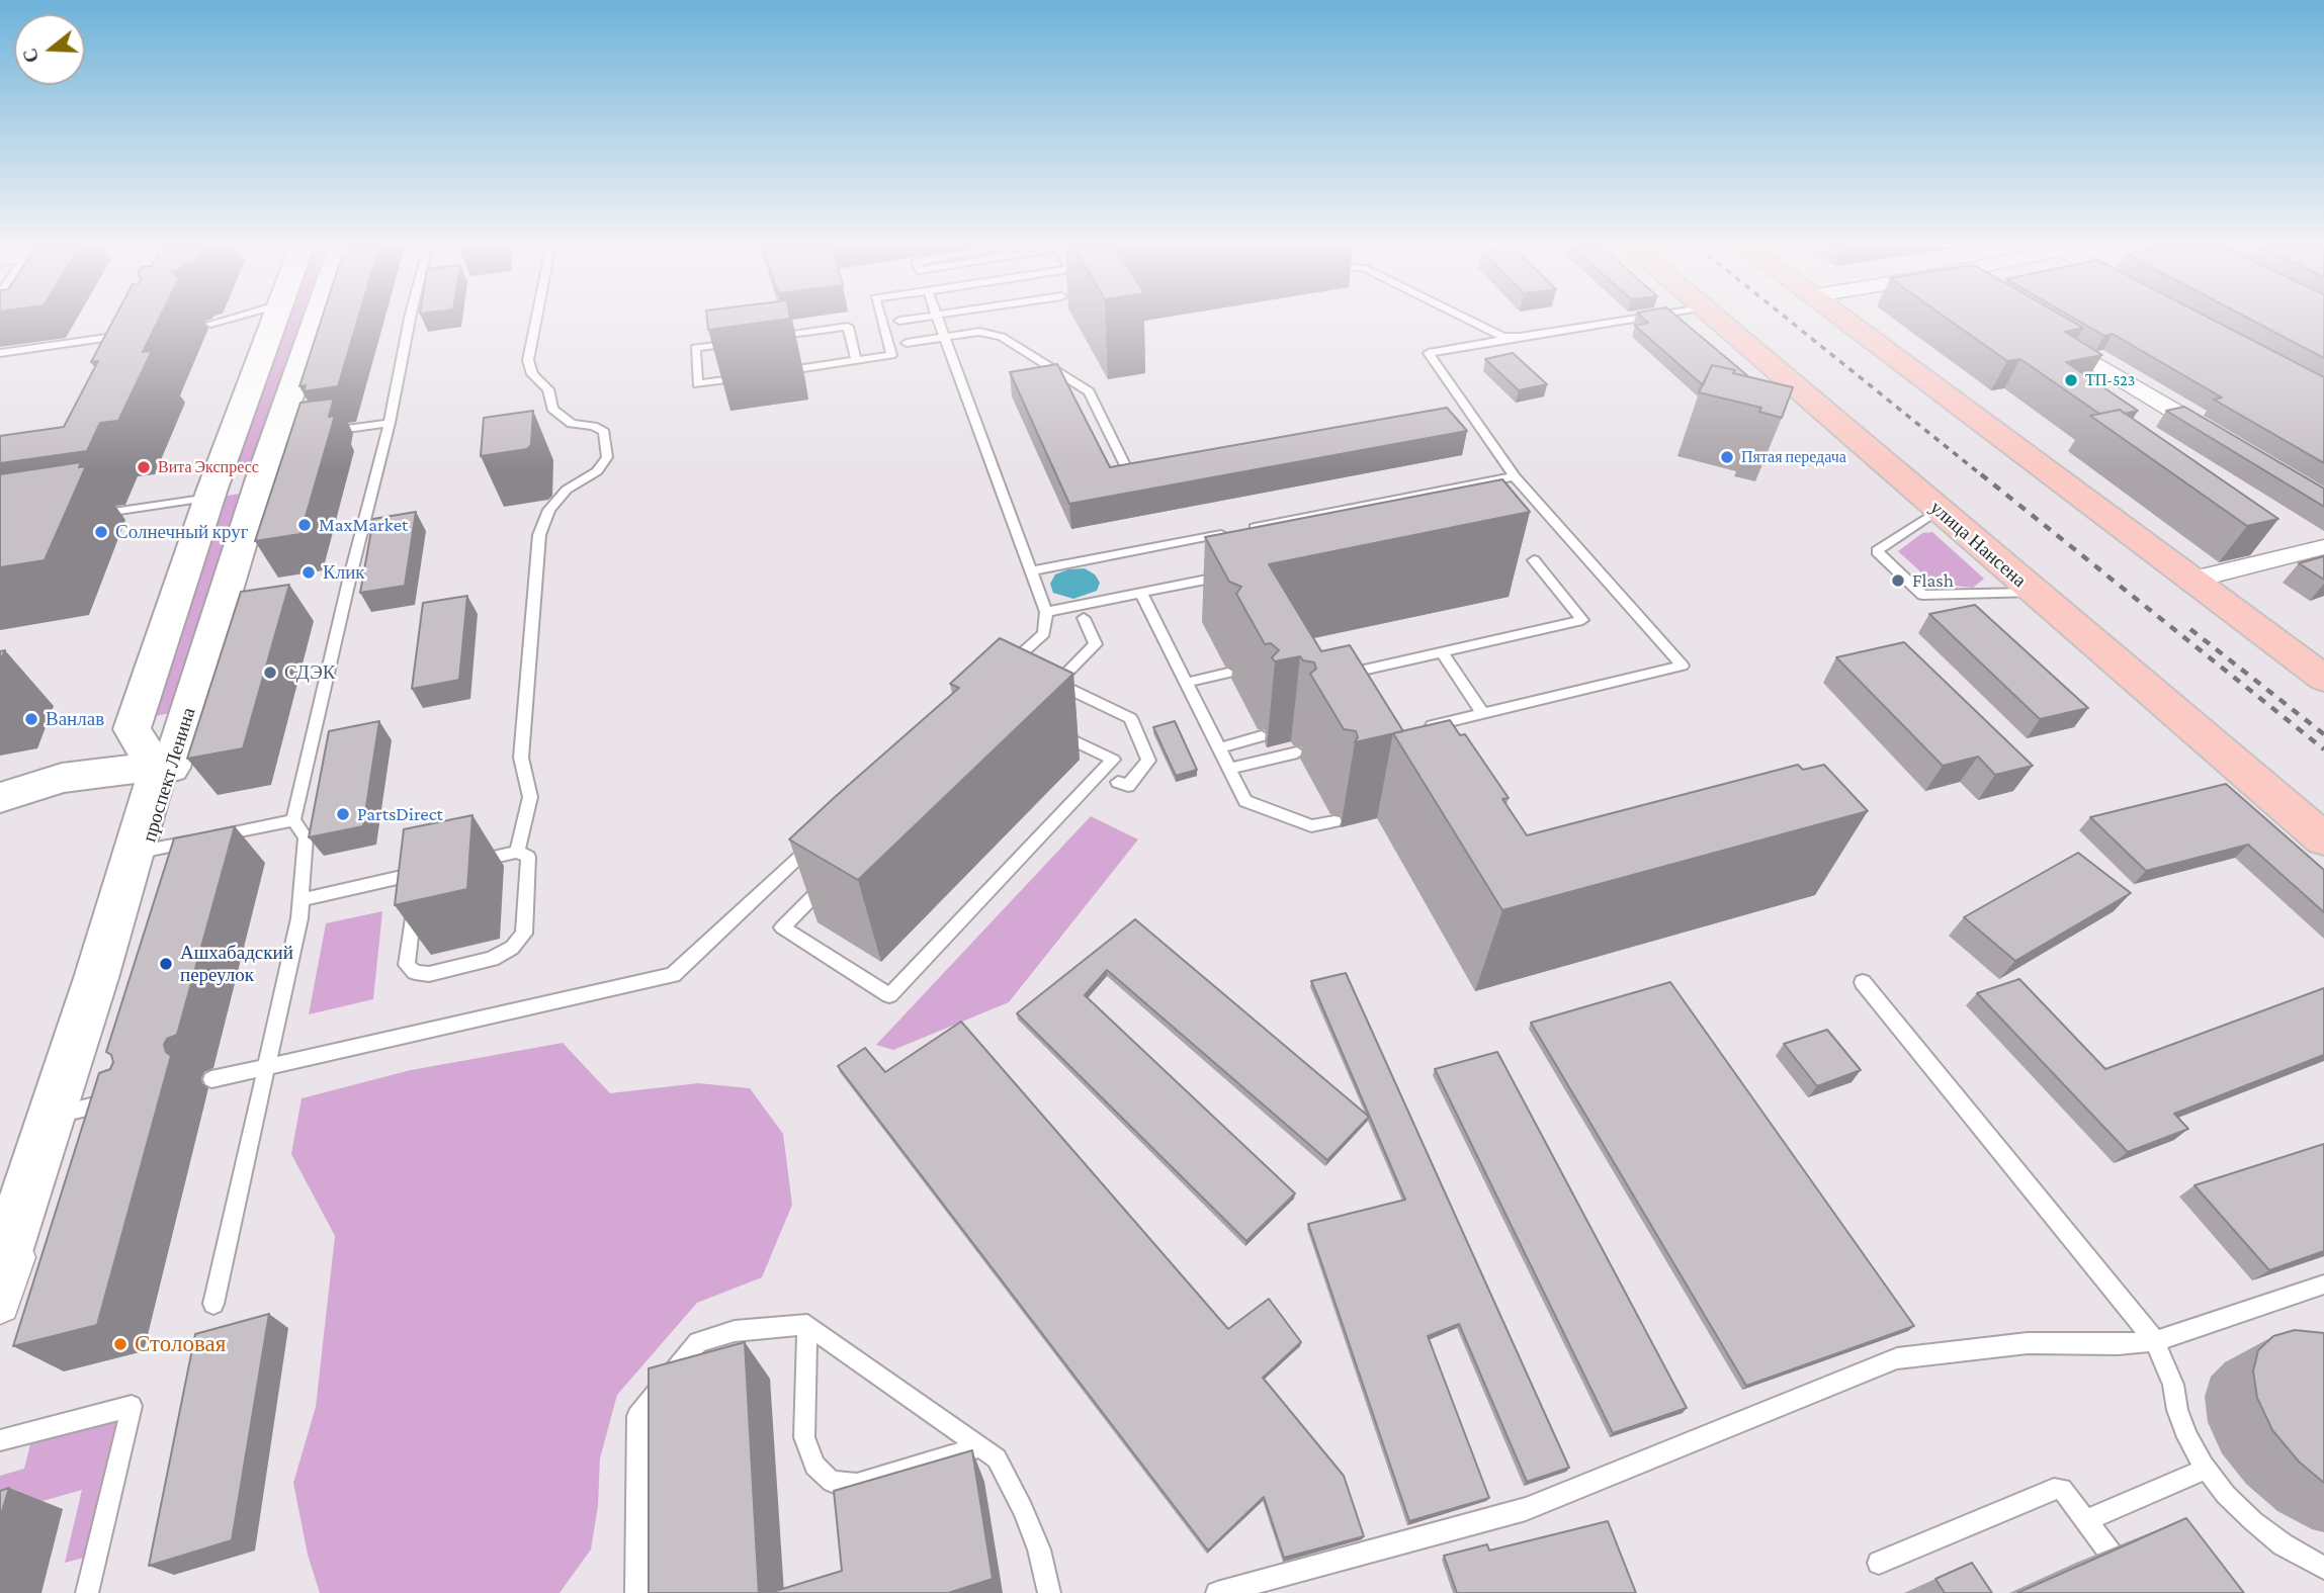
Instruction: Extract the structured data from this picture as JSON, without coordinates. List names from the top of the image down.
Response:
{
  "streets": {
    "main road": ["улица Нансена", "проспект Ленина"]
  },
  "places": [
    "ТП-523",
    "Пятая передача",
    "Вита Экспресс",
    "MaxMarket",
    "Солнечный круг",
    "Клик",
    "Flash",
    "СДЭК",
    "Ванлав",
    "PartsDirect",
    "Ашхабадский переулок",
    "Столовая"
  ],
  "north": "left"
}
